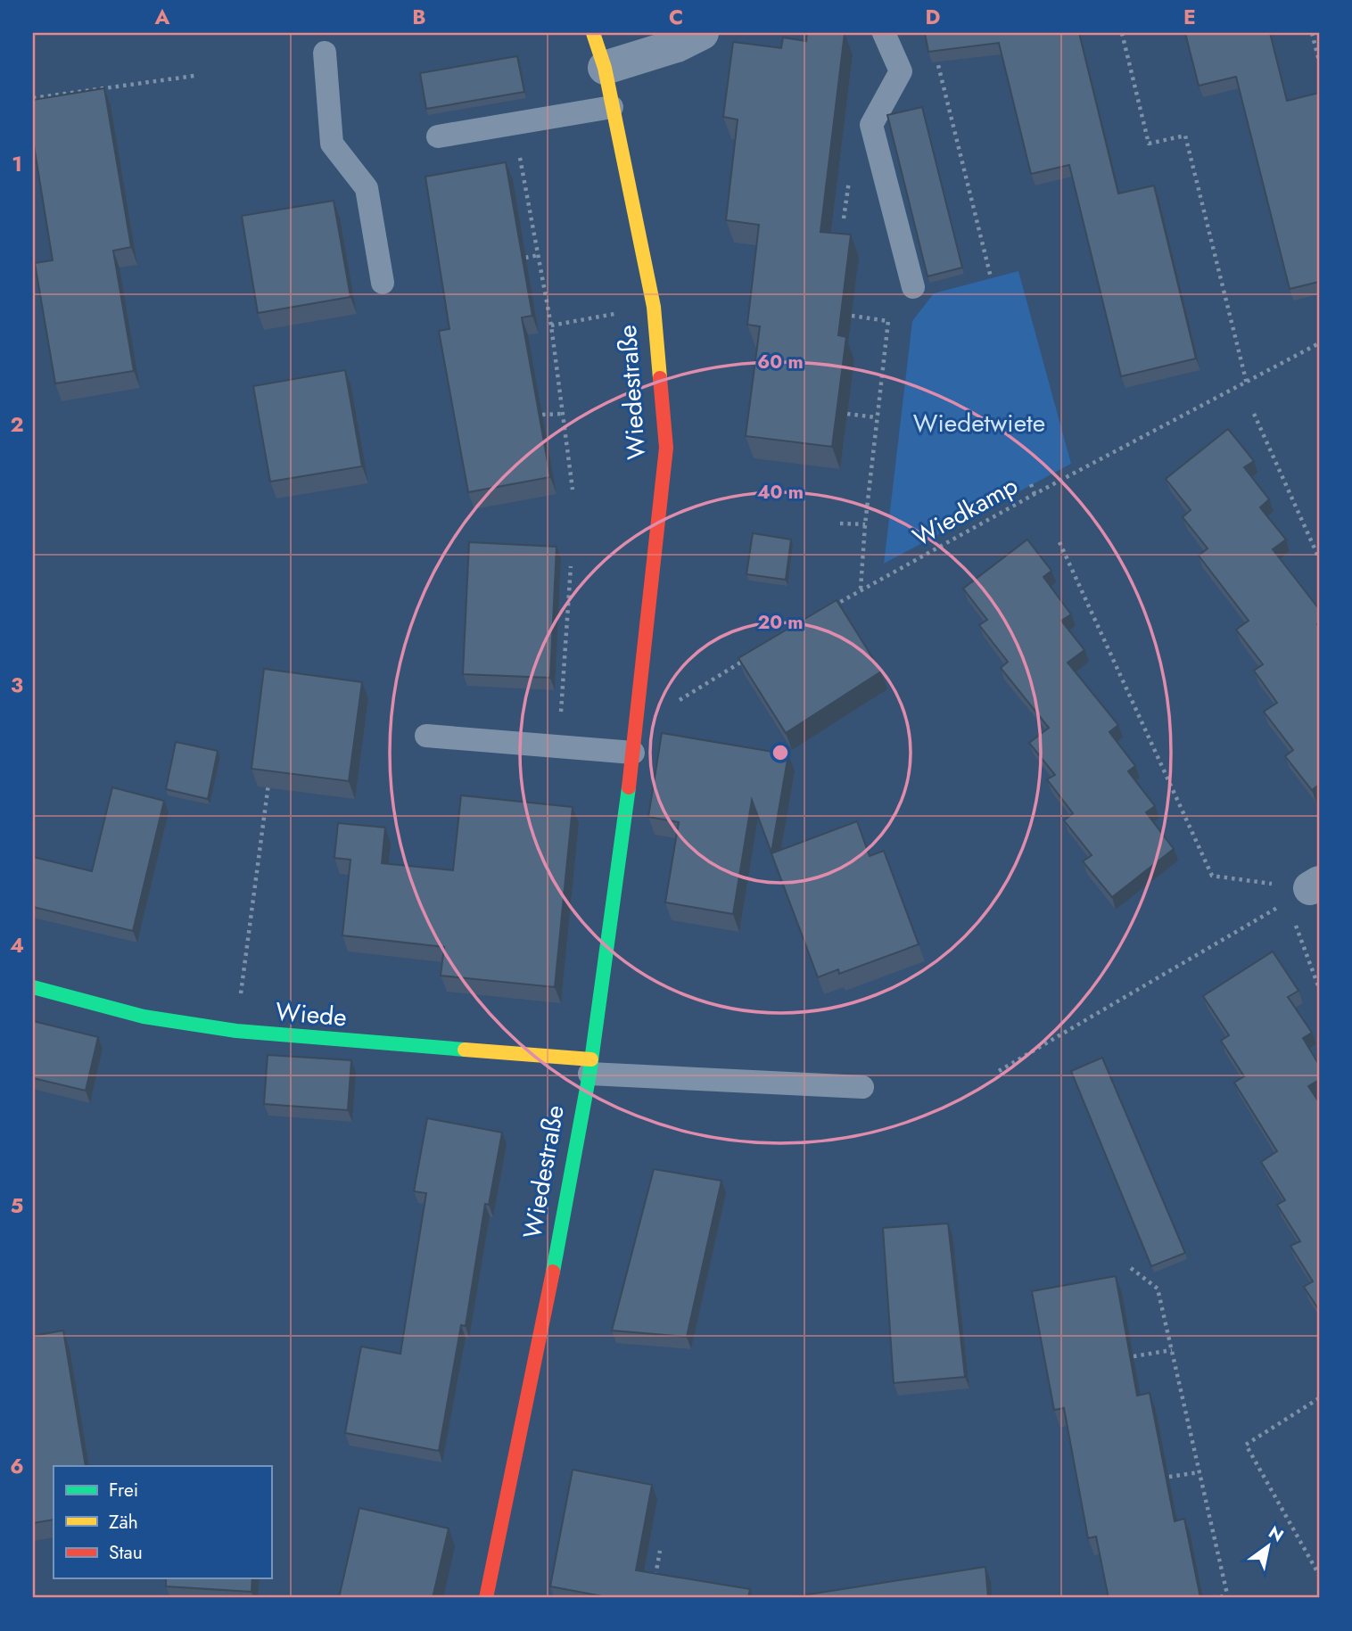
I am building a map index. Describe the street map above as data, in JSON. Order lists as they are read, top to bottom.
{
  "streets": {
    "street": ["Wiedestraße", "Wiede"],
    "path": ["Wiedkamp"]
  },
  "crossings": [
    ["Wiedestraße", "Wiede"]
  ],
  "parks": ["Wiedetwiete"],
  "legend": ["Frei", "Zäh", "Stau"],
  "north": "top right",
  "grid": {
    "columns": [
      "A",
      "B",
      "C",
      "D",
      "E"
    ],
    "rows": [
      "1",
      "2",
      "3",
      "4",
      "5",
      "6"
    ]
  },
  "rings": ["60 m", "40 m", "20 m"]
}
